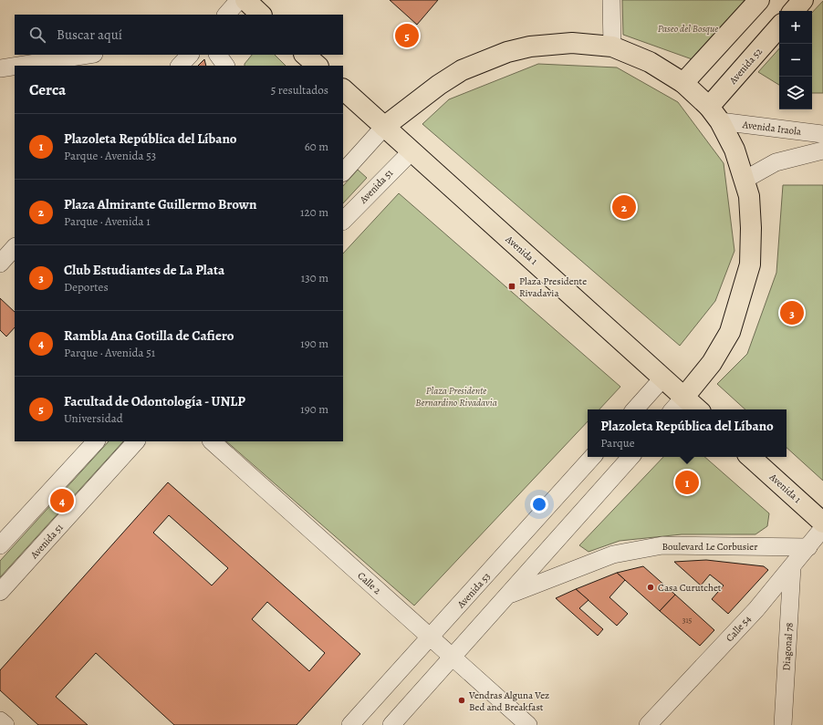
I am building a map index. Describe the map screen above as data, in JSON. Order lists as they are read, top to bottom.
{
  "streets": {
    "main road": ["Avenida 52", "Avenida 1"],
    "street": [
      "Avenida Iraola",
      "Avenida 51",
      "Boulevard Le Corbusier",
      "Calle 2",
      "Avenida 53",
      "Calle 54",
      "Diagonal 78"
    ]
  },
  "crossings": [
    ["Avenida 52", "Avenida Iraola"],
    ["Avenida 51", "Avenida 1"],
    ["Boulevard Le Corbusier", "Calle 54"],
    ["Calle 2", "Avenida 53"],
    ["Calle 54", "Diagonal 78"]
  ],
  "parks": ["Paseo del Bosque", "Plaza Presidente Bernardino Rivadavia"],
  "places": {
    "transit": ["Plaza Presidente Rivadavia"],
    "other": ["Casa Curutchet", "Vendras Alguna Vez Bed and Breakfast"]
  },
  "house_numbers": ["315"],
  "page": {
    "map_buttons": ["+", "−"],
    "search": "Buscar aquí",
    "pins": [
      "5",
      "2",
      "3",
      "1",
      "4"
    ],
    "heading": ["Cerca", "5 resultados"],
    "list": [
      {
        "mark": "1",
        "name": "Plazoleta República del Líbano",
        "note": "Parque · Avenida 53",
        "value": "60 m"
      },
      {
        "mark": "2",
        "name": "Plaza Almirante Guillermo Brown",
        "note": "Parque · Avenida 1",
        "value": "120 m"
      },
      {
        "mark": "3",
        "name": "Club Estudiantes de La Plata",
        "note": "Deportes",
        "value": "130 m"
      },
      {
        "mark": "4",
        "name": "Rambla Ana Gotilla de Cafiero",
        "note": "Parque · Avenida 51",
        "value": "190 m"
      },
      {
        "mark": "5",
        "name": "Facultad de Odontología - UNLP",
        "note": "Universidad",
        "value": "190 m"
      }
    ],
    "popup": ["Plazoleta República del Líbano", "Parque"]
  }
}
